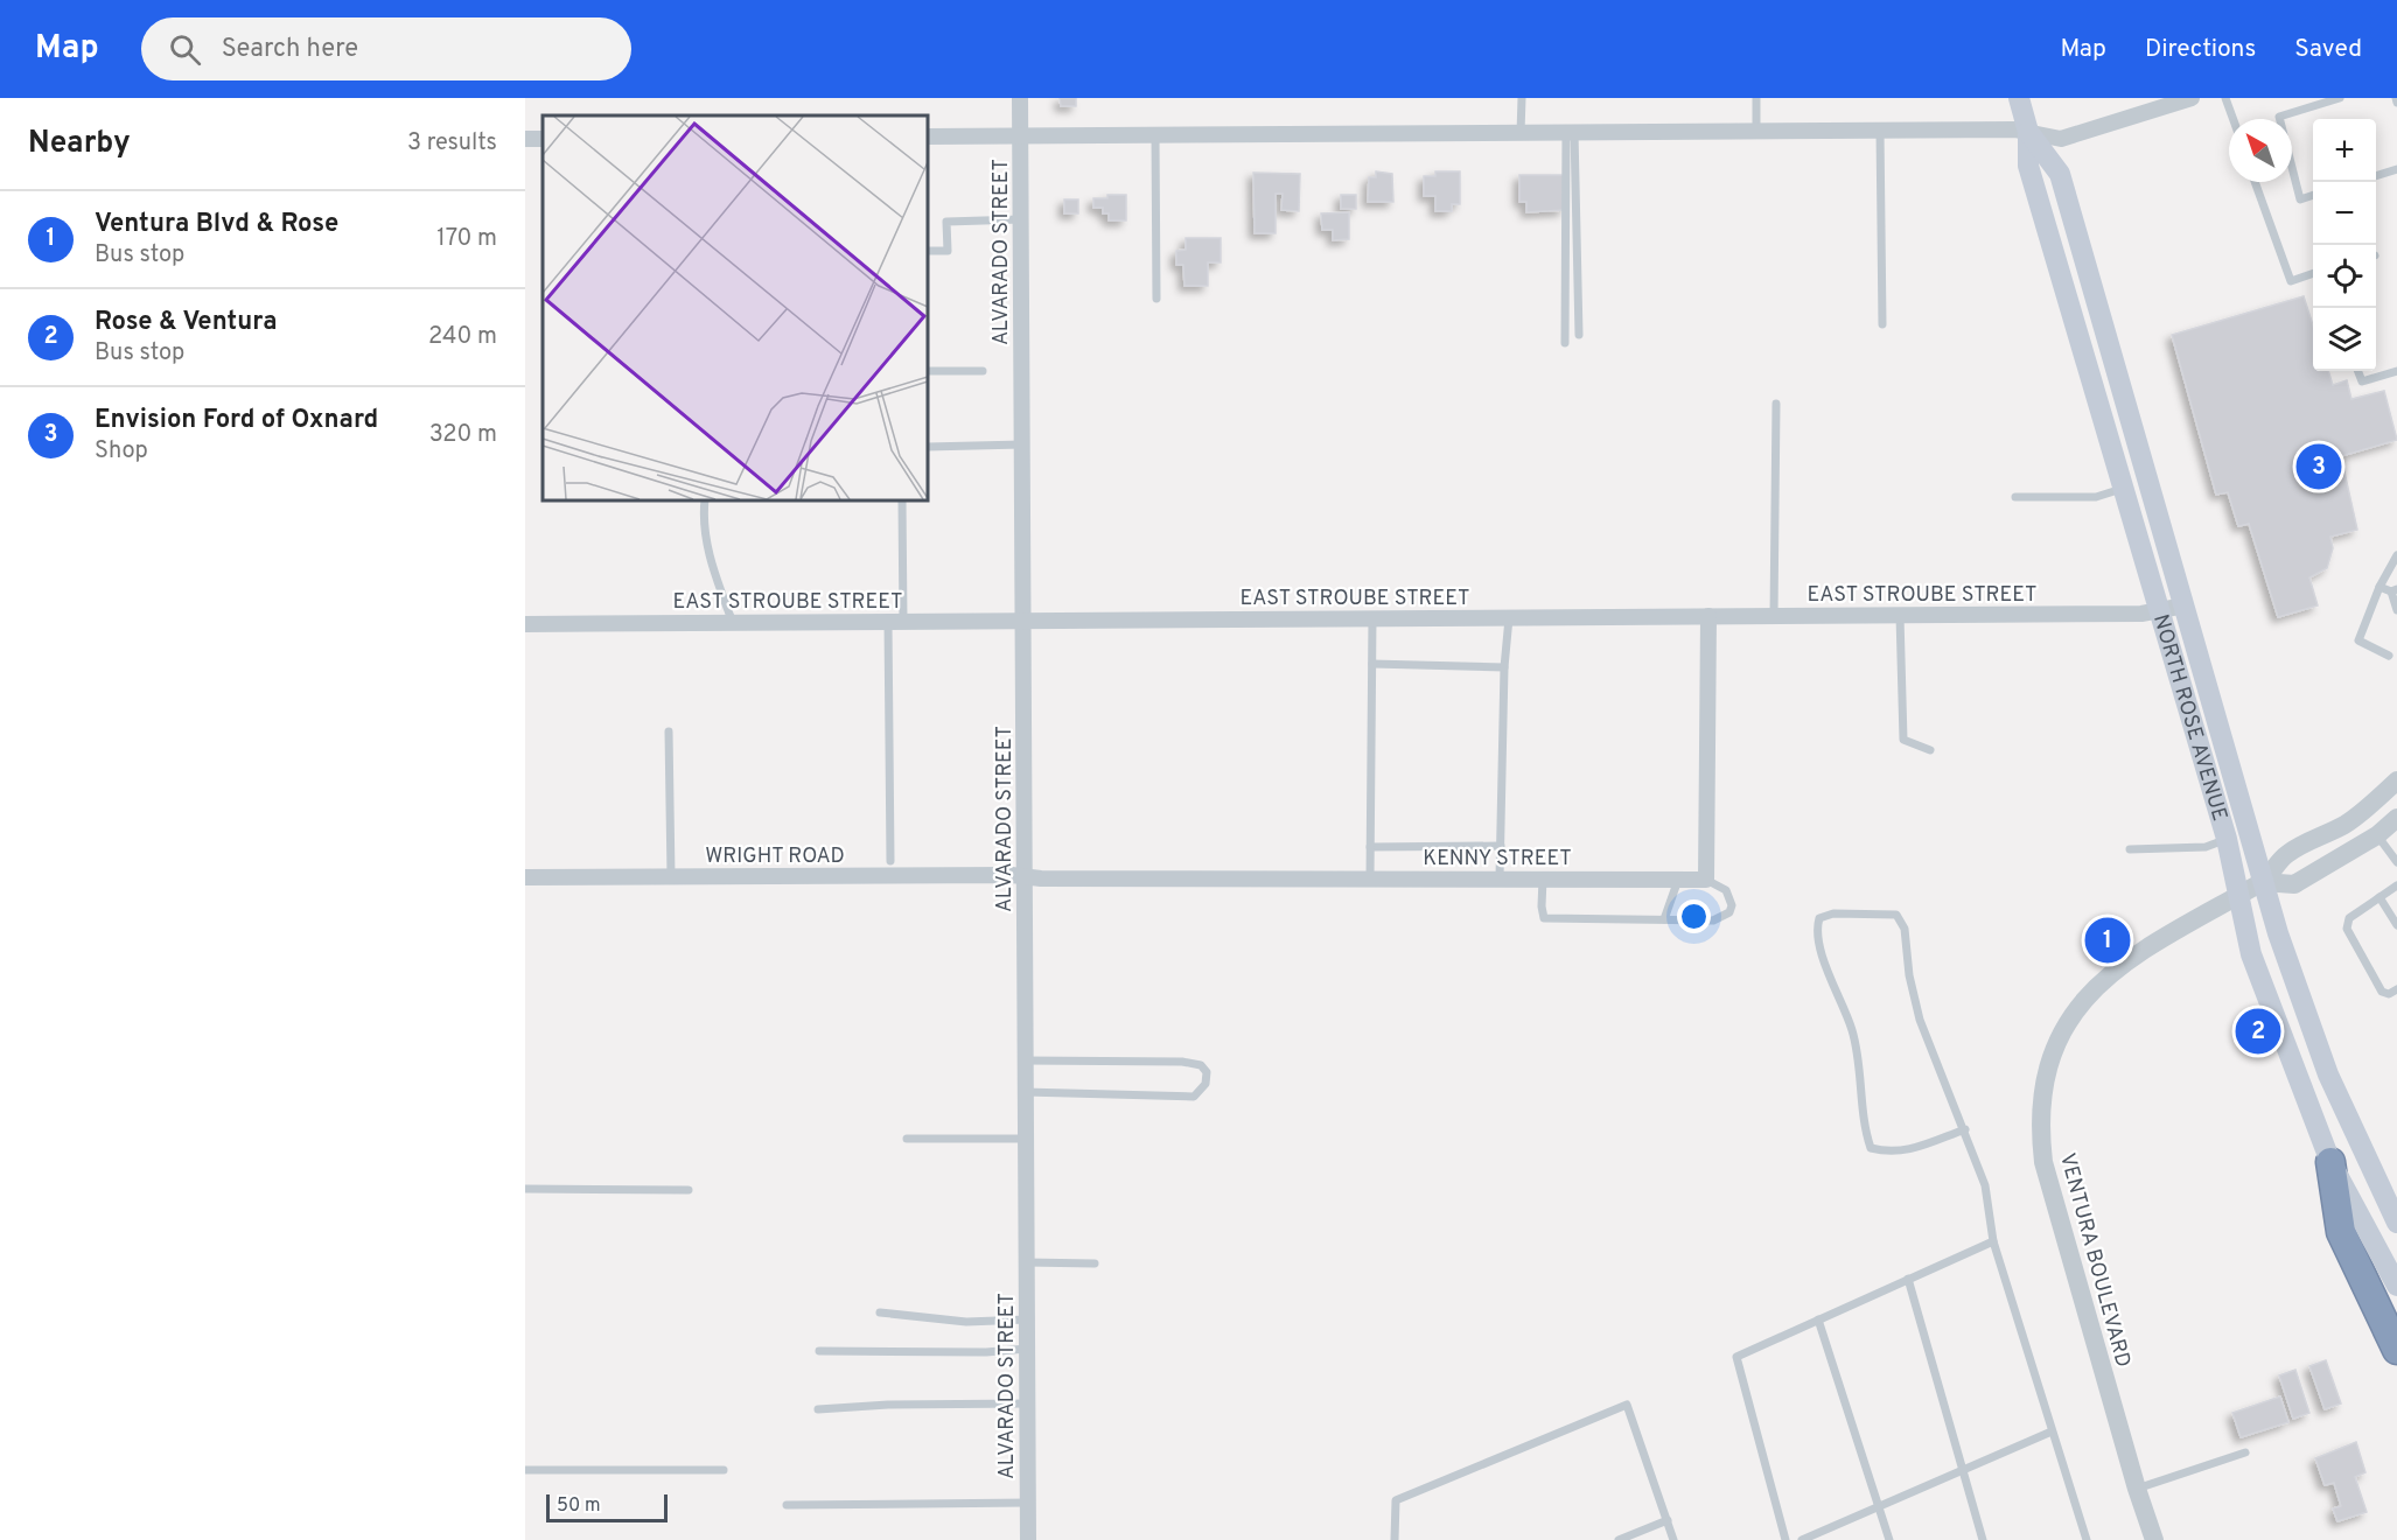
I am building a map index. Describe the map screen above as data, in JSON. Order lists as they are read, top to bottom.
{
  "streets": {
    "main road": ["NORTH ROSE AVENUE"],
    "street": [
      "ALVARADO STREET",
      "EAST STROUBE STREET",
      "WRIGHT ROAD",
      "KENNY STREET",
      "VENTURA BOULEVARD"
    ]
  },
  "crossings": [
    ["ALVARADO STREET", "EAST STROUBE STREET"],
    ["ALVARADO STREET", "WRIGHT ROAD"],
    ["ALVARADO STREET", "KENNY STREET"],
    ["EAST STROUBE STREET", "NORTH ROSE AVENUE"],
    ["NORTH ROSE AVENUE", "VENTURA BOULEVARD"],
    ["WRIGHT ROAD", "KENNY STREET"]
  ],
  "scale_bar": "50 m",
  "north": "top left",
  "page": {
    "header": "Map",
    "search": "Search here",
    "nav": ["Map", "Directions", "Saved"],
    "heading": ["Nearby", "3 results"],
    "map_buttons": ["+", "−"],
    "list": [
      {
        "mark": "1",
        "name": "Ventura Blvd & Rose",
        "note": "Bus stop",
        "value": "170 m"
      },
      {
        "mark": "2",
        "name": "Rose & Ventura",
        "note": "Bus stop",
        "value": "240 m"
      },
      {
        "mark": "3",
        "name": "Envision Ford of Oxnard",
        "note": "Shop",
        "value": "320 m"
      }
    ],
    "pins": ["3", "1", "2"],
    "scale": "50 m"
  }
}
